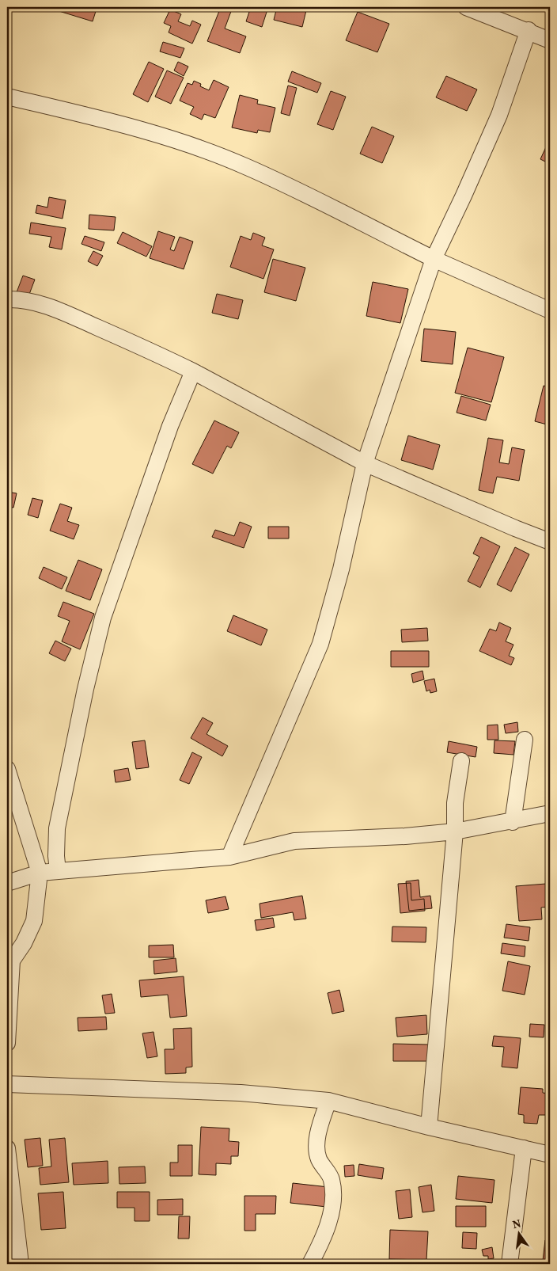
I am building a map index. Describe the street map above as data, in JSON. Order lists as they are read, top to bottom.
{
  "north": "top"
}
